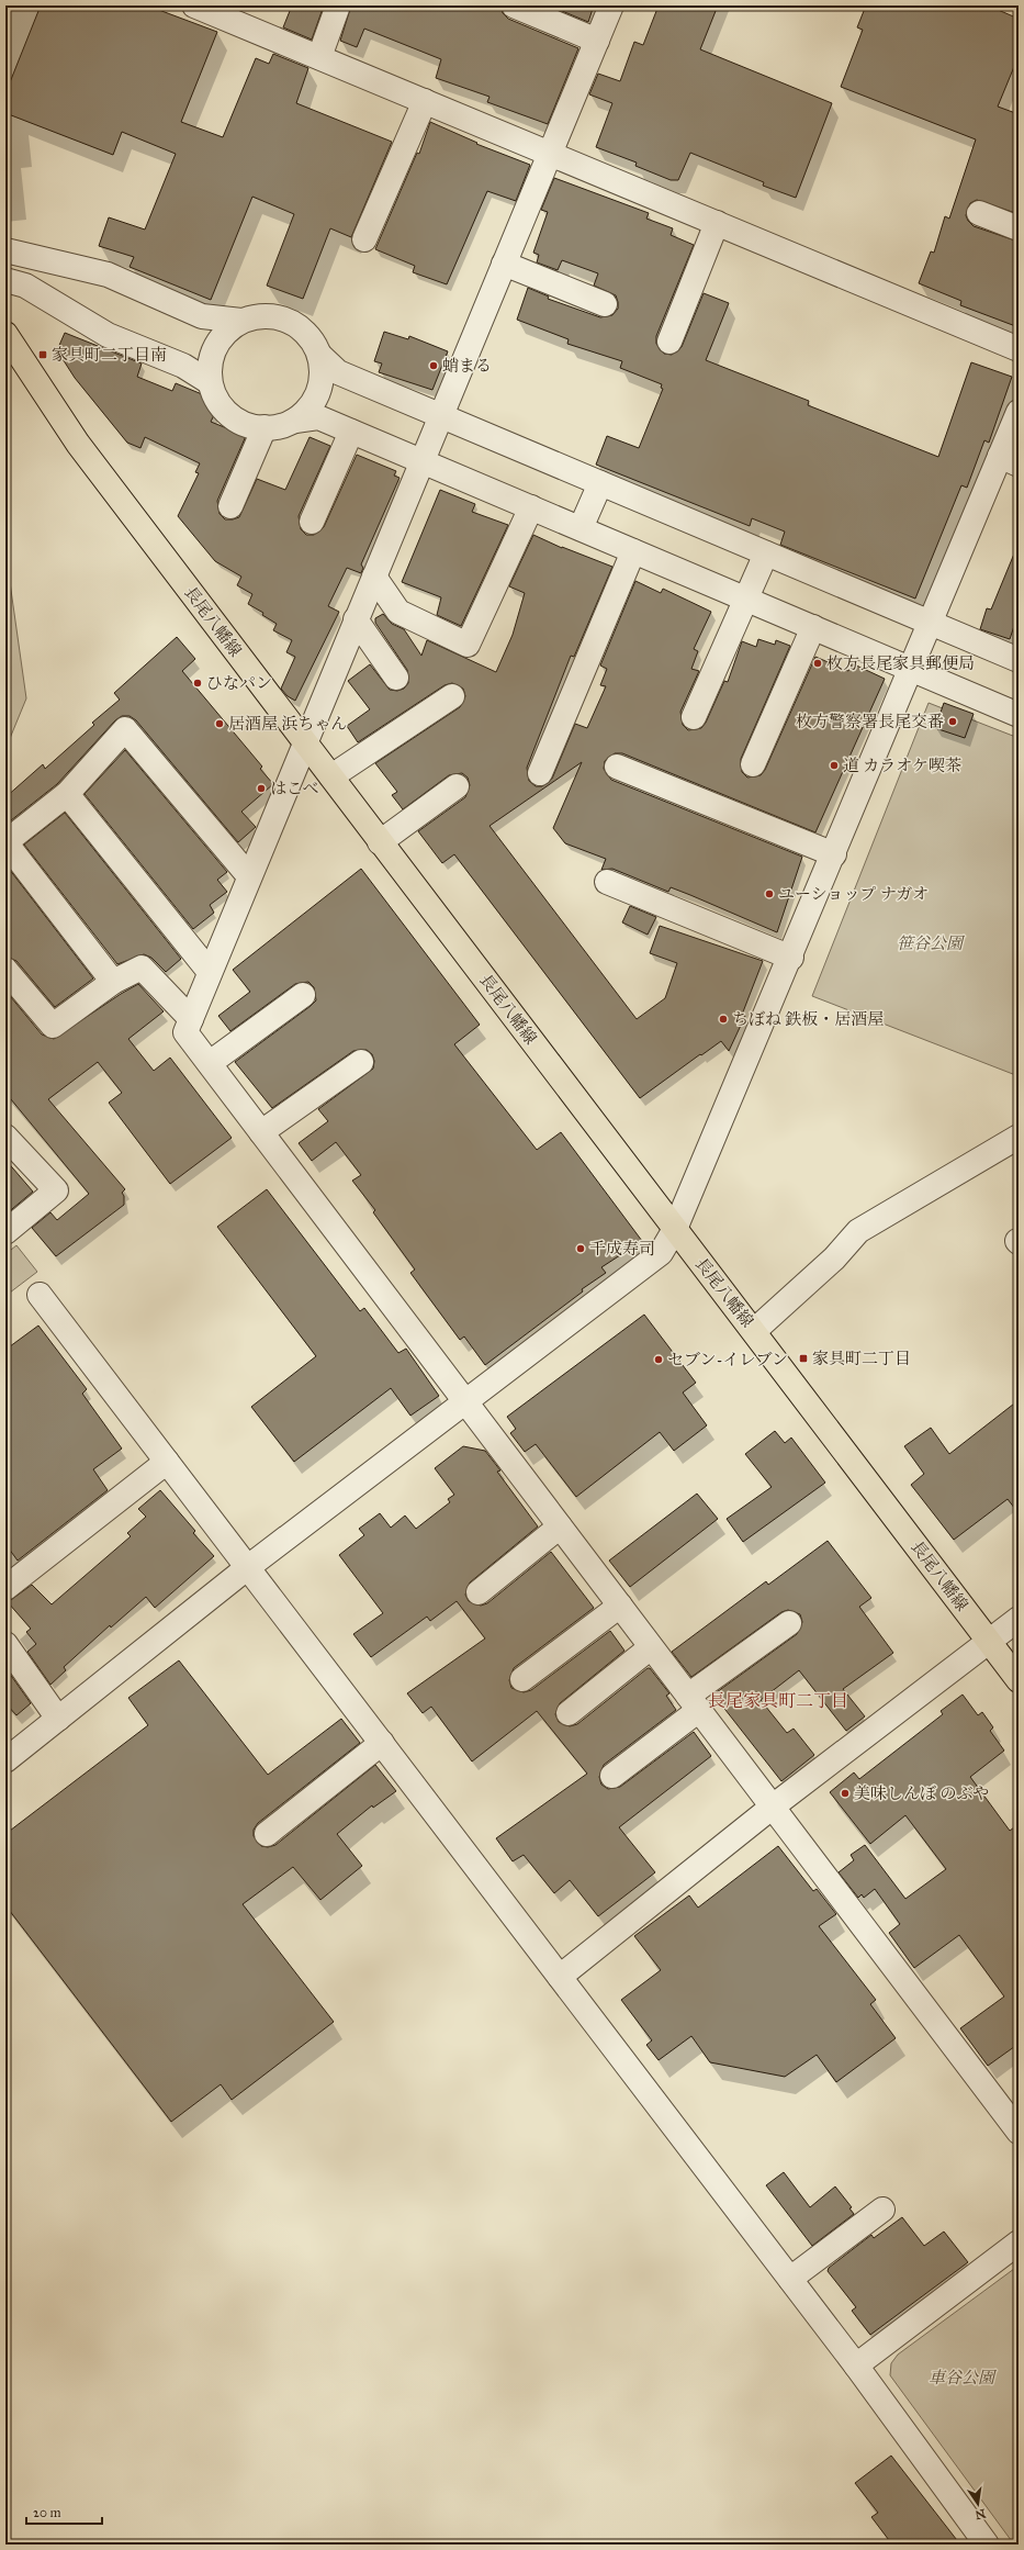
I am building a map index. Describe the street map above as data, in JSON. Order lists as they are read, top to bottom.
{
  "streets": {
    "main road": ["長尾八幡線"]
  },
  "districts": ["長尾家具町二丁目"],
  "parks": ["笹谷公園", "車谷公園"],
  "places": {
    "transit": ["家具町二丁目南", "家具町二丁目"],
    "other": [
      "蛸まる",
      "枚方長尾家具郵便局",
      "ひなパン",
      "枚方警察署長尾交番",
      "居酒屋 浜ちゃん",
      "道 カラオケ喫茶",
      "はこべ",
      "ユーショップ ナガオ",
      "ちぼね 鉄板・居酒屋",
      "千成寿司",
      "セブン-イレブン",
      "美味しんぼ のぶや"
    ]
  },
  "scale_bar": "20 m",
  "north": "bottom"
}
